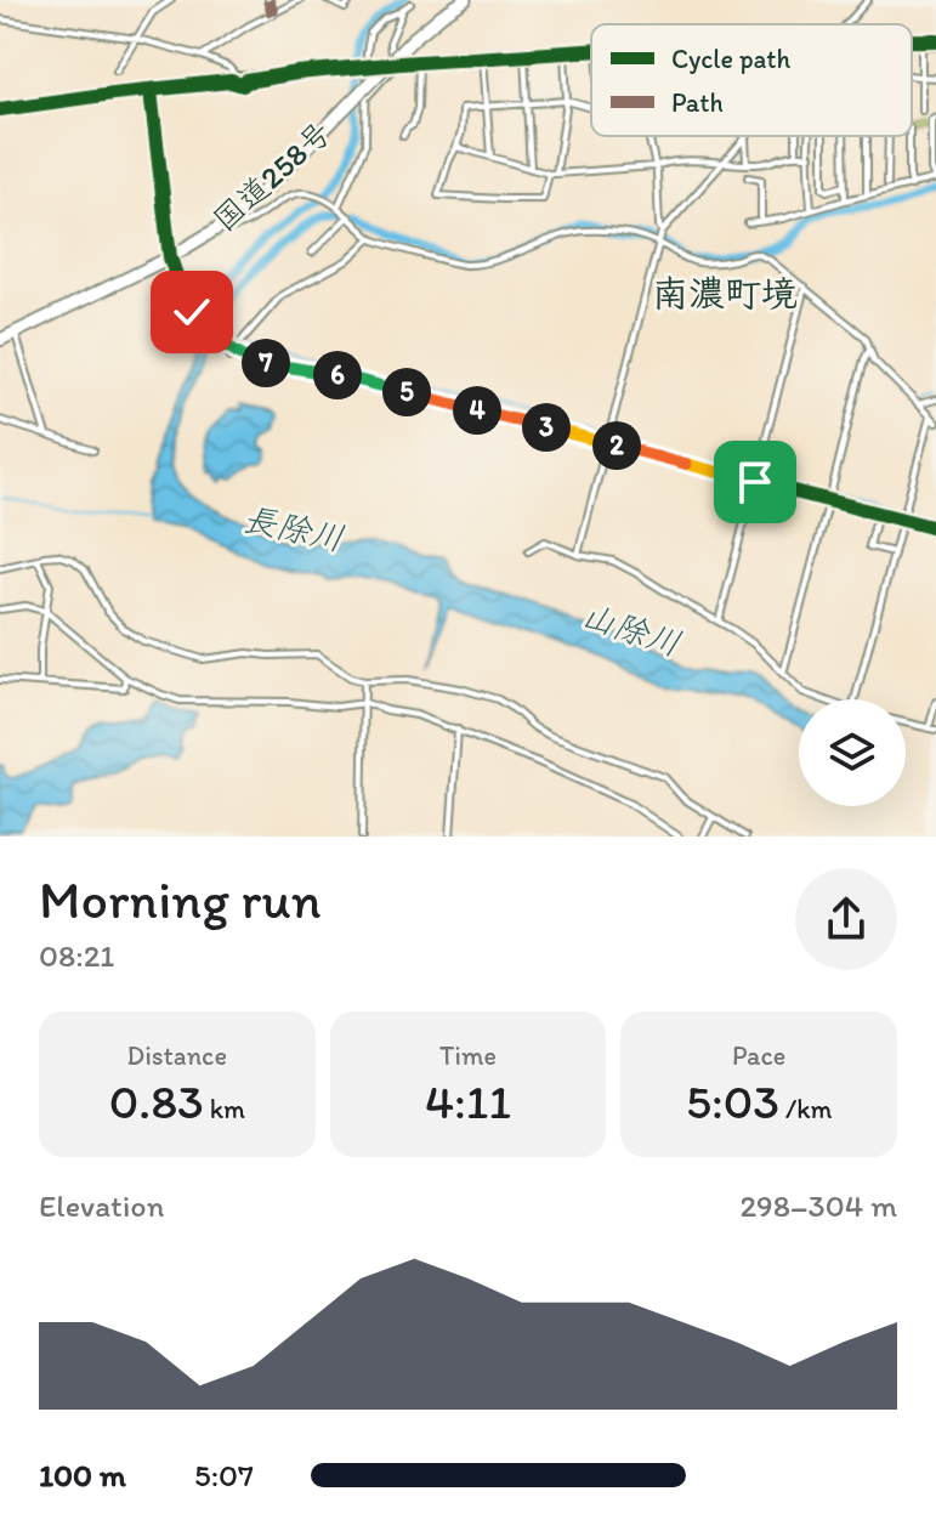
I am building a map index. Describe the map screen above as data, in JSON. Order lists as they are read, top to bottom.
{
  "streets": {
    "highway": ["国道258号"]
  },
  "districts": ["南濃町境"],
  "water": ["長除川", "山除川"],
  "legend": ["Cycle path", "Path"],
  "page": {
    "pins": [
      "7",
      "6",
      "5",
      "4",
      "3",
      "2"
    ],
    "heading": ["Morning run", "08:21"],
    "stats": [
      ["Distance", "0.83 km"],
      ["Time", "4:11"],
      ["Pace", "5:03 /km"]
    ],
    "chart": ["Elevation", "298–304 m"],
    "list": [
      {
        "name": "100 m",
        "note": "5:07"
      }
    ]
  }
}
